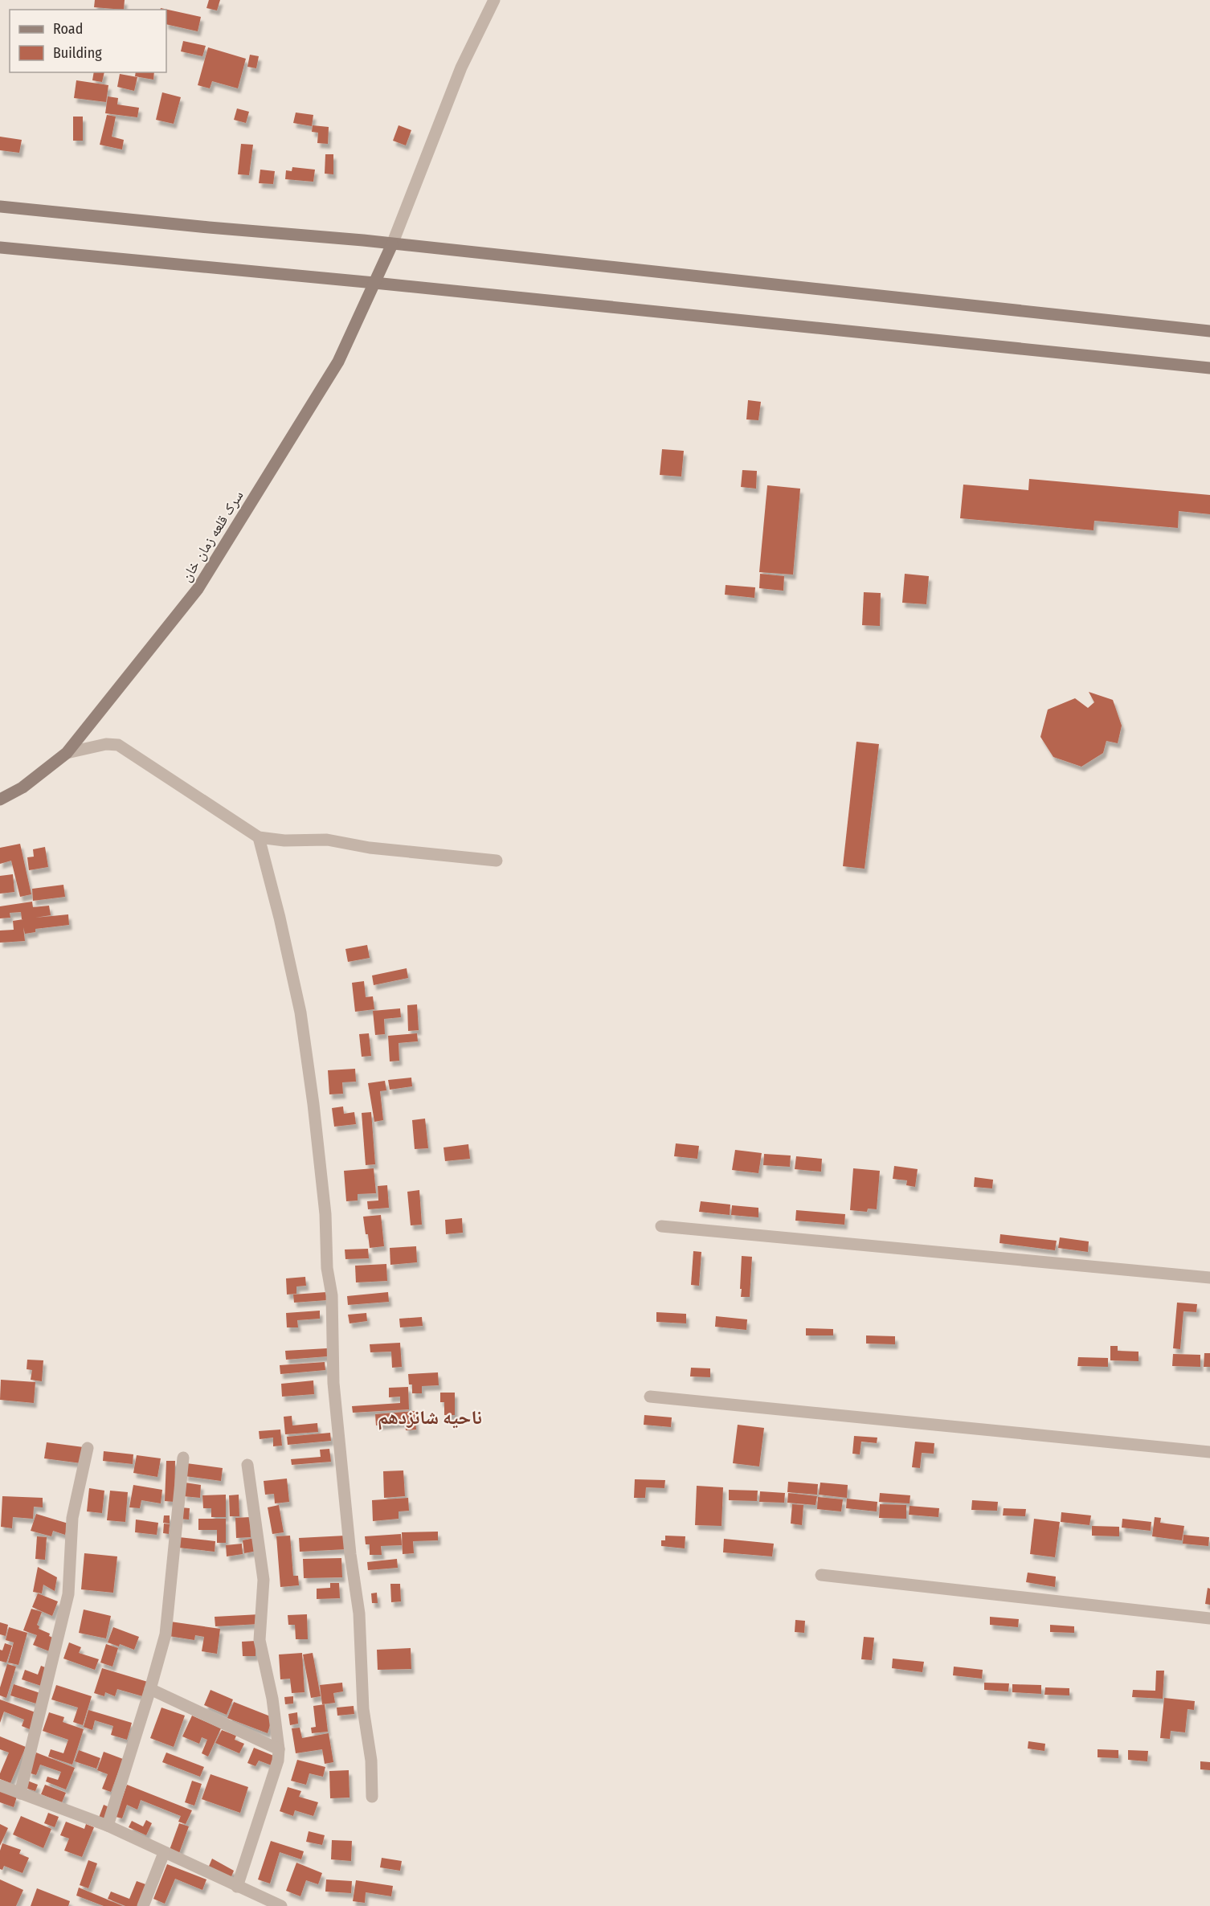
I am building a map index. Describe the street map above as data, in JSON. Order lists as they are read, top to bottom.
{
  "streets": {
    "main road": ["سرک قلعه زمان خان"]
  },
  "districts": ["ناحیه شانزدهم"],
  "legend": ["Road", "Building"]
}
